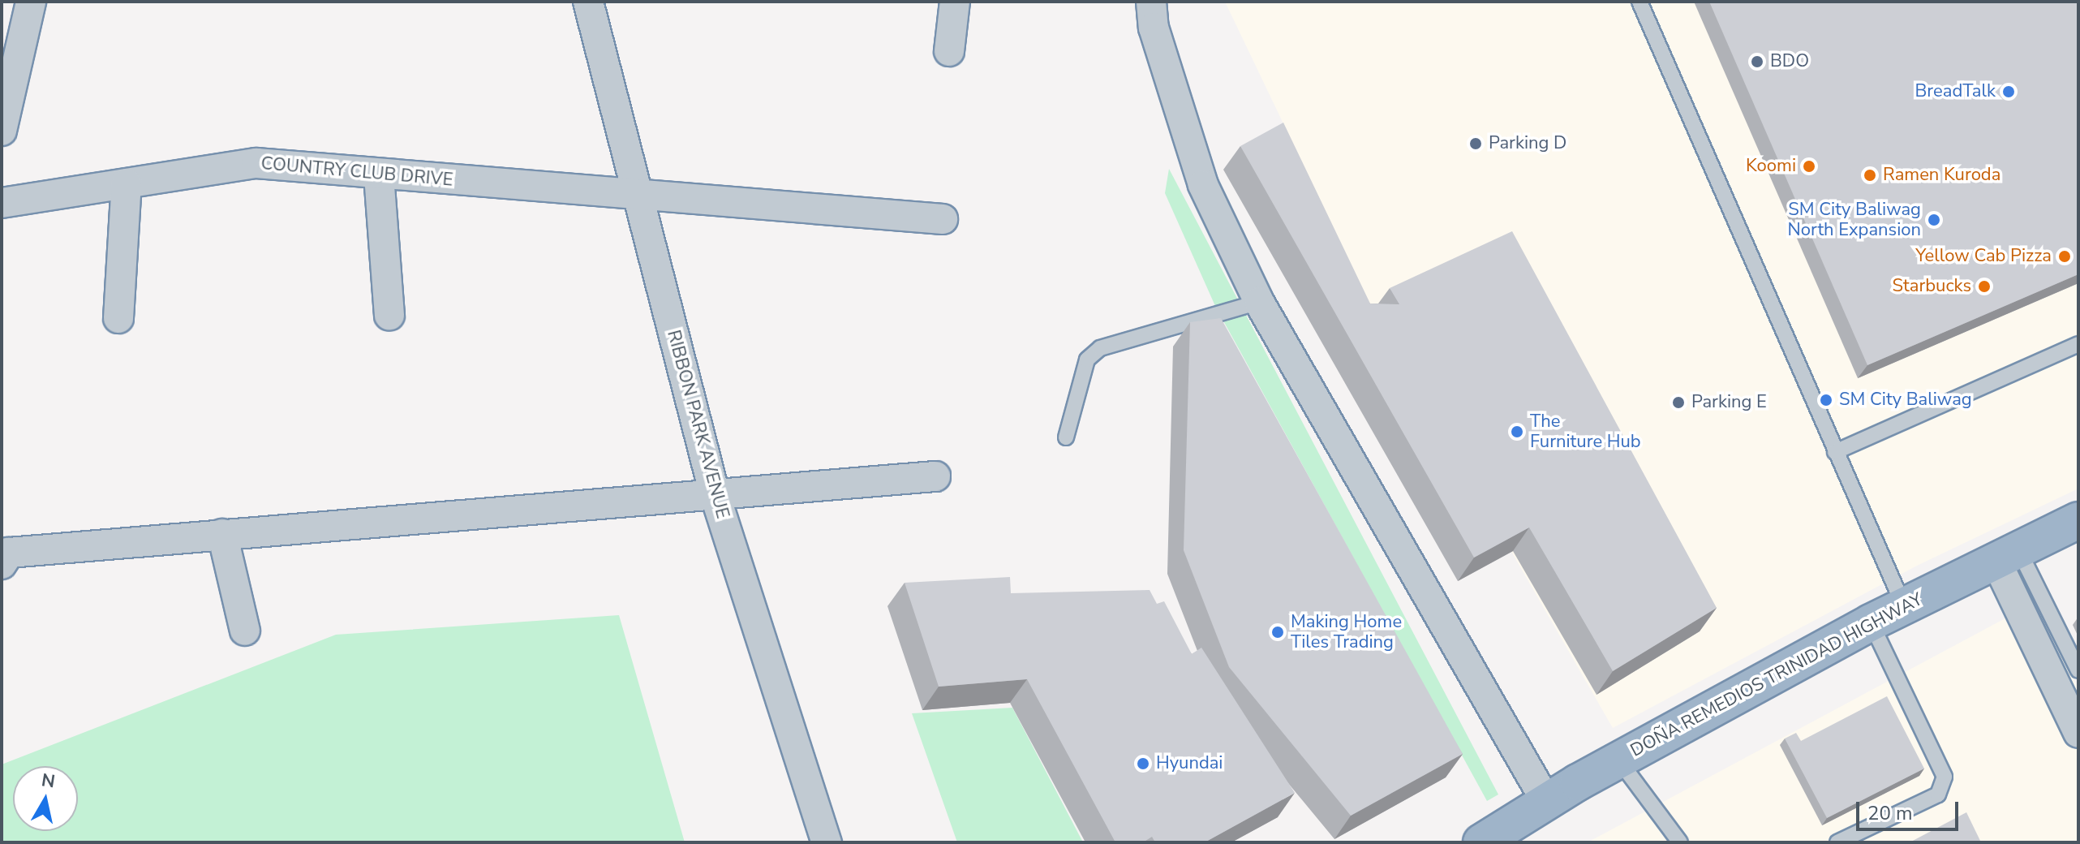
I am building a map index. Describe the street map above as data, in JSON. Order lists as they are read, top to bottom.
{
  "streets": {
    "highway": ["DOÑA REMEDIOS TRINIDAD HIGHWAY"],
    "street": ["COUNTRY CLUB DRIVE", "RIBBON PARK AVENUE"]
  },
  "crossings": [
    ["COUNTRY CLUB DRIVE", "RIBBON PARK AVENUE"]
  ],
  "places": [
    "BDO",
    "BreadTalk",
    "Parking D",
    "Koomi",
    "Ramen Kuroda",
    "SM City Baliwag North Expansion",
    "Yellow Cab Pizza",
    "Starbucks",
    "SM City Baliwag",
    "Parking E",
    "The Furniture Hub",
    "Making Home Tiles Trading",
    "Hyundai"
  ],
  "scale_bar": "20 m",
  "north": "top"
}
